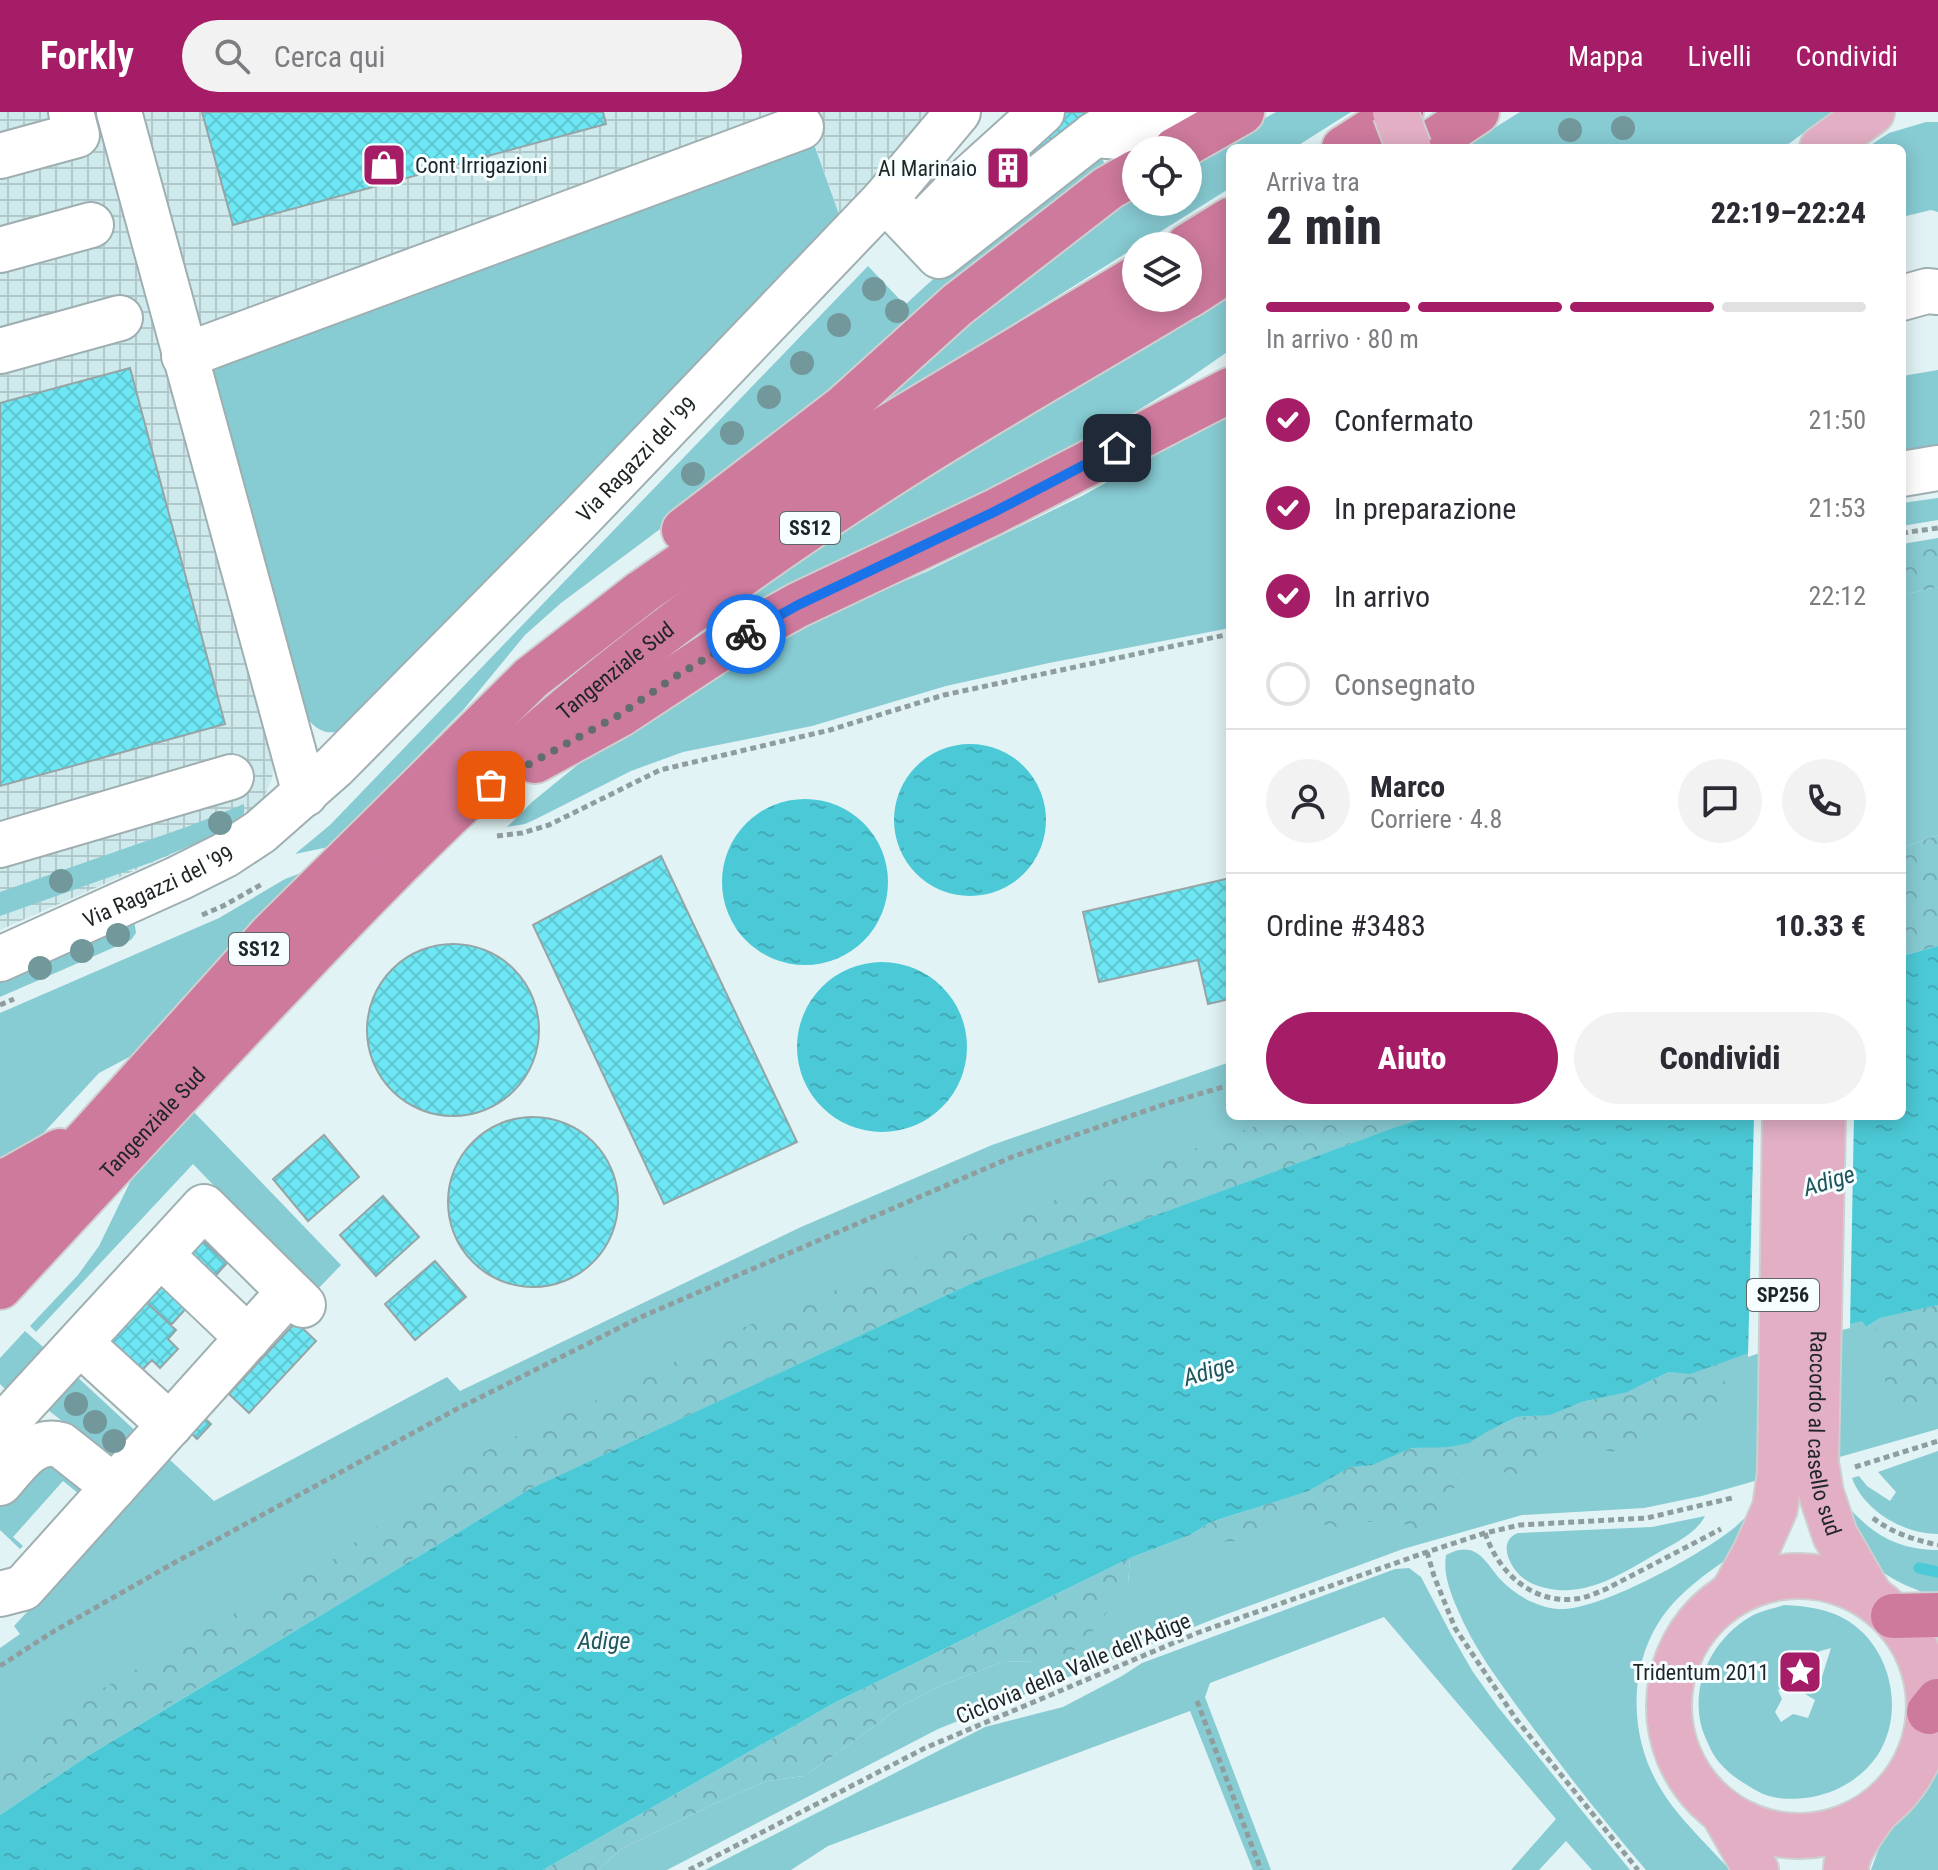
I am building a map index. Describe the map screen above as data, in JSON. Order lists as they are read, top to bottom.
{
  "streets": {
    "highway": ["SS12", "Tangenziale Sud"],
    "main road": ["SP256", "Raccordo al casello sud"],
    "street": ["Via Ragazzi del '99"],
    "path": ["Ciclovia della Valle dell'Adige"]
  },
  "water": ["Adige"],
  "places": {
    "shop": ["Cont Irrigazioni"],
    "building": ["Al Marinaio"],
    "place": ["Tridentum 2011"]
  },
  "page": {
    "header": "Forkly",
    "search": "Cerca qui",
    "nav": ["Mappa", "Livelli", "Condividi"],
    "heading": ["2 min", "Arriva tra", "22:19–22:24"],
    "panel": [
      "Marco",
      "Corriere · 4.8",
      "Ordine #3483",
      "10.33 €"
    ],
    "bar": "In arrivo · 80 m",
    "list": [
      ["Confermato", "21:50"],
      ["In preparazione", "21:53"],
      ["In arrivo", "22:12"],
      "Consegnato"
    ],
    "buttons": ["Aiuto", "Condividi"]
  }
}
